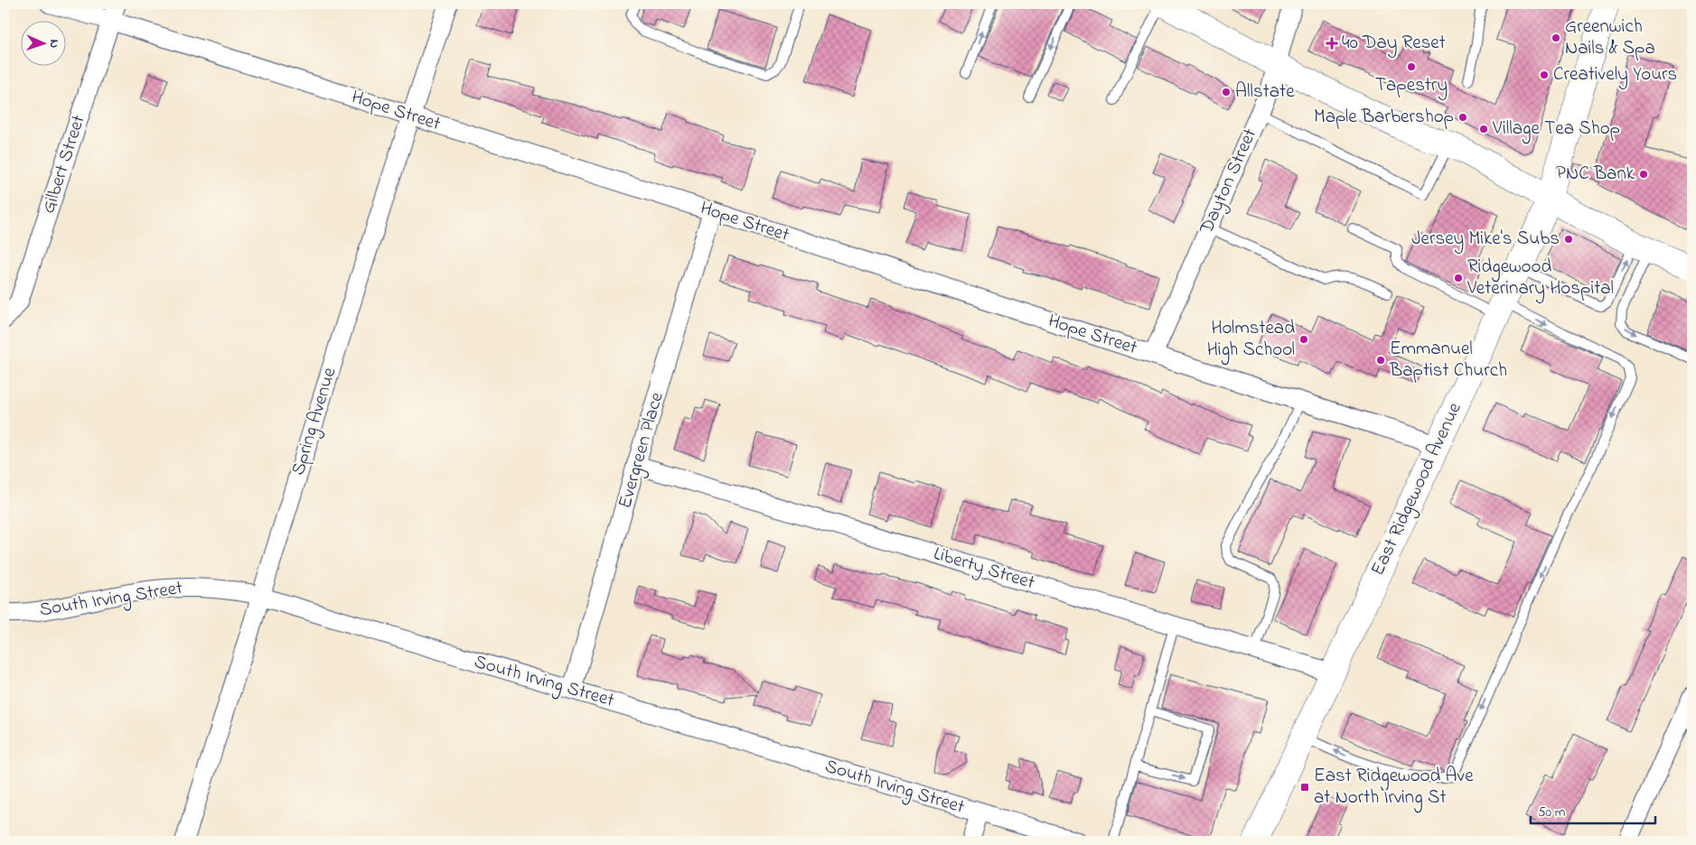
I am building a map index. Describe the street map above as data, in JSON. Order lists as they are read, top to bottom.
{
  "streets": {
    "main road": ["East Ridgewood Avenue"],
    "street": [
      "Hope Street",
      "Gilbert Street",
      "Dayton Street",
      "Spring Avenue",
      "Evergreen Place",
      "Liberty Street",
      "South Irving Street"
    ]
  },
  "crossings": [
    ["Hope Street", "Gilbert Street"],
    ["Hope Street", "Dayton Street"],
    ["Hope Street", "Spring Avenue"],
    ["Hope Street", "Evergreen Place"],
    ["Hope Street", "East Ridgewood Avenue"],
    ["Spring Avenue", "South Irving Street"],
    ["Evergreen Place", "Liberty Street"],
    ["Evergreen Place", "South Irving Street"],
    ["East Ridgewood Avenue", "Liberty Street"]
  ],
  "places": {
    "other": [
      "Greenwich Nails & Spa",
      "Tapestry",
      "Creatively Yours",
      "Allstate",
      "Maple Barbershop",
      "Village Tea Shop",
      "PNC Bank",
      "Jersey Mike's Subs",
      "Ridgewood Veterinary Hospital",
      "Holmstead High School",
      "Emmanuel Baptist Church"
    ],
    "health": ["40 Day Reset"],
    "transit": ["East Ridgewood Ave at North Irving St"]
  },
  "scale_bar": "50 m",
  "north": "right"
}
